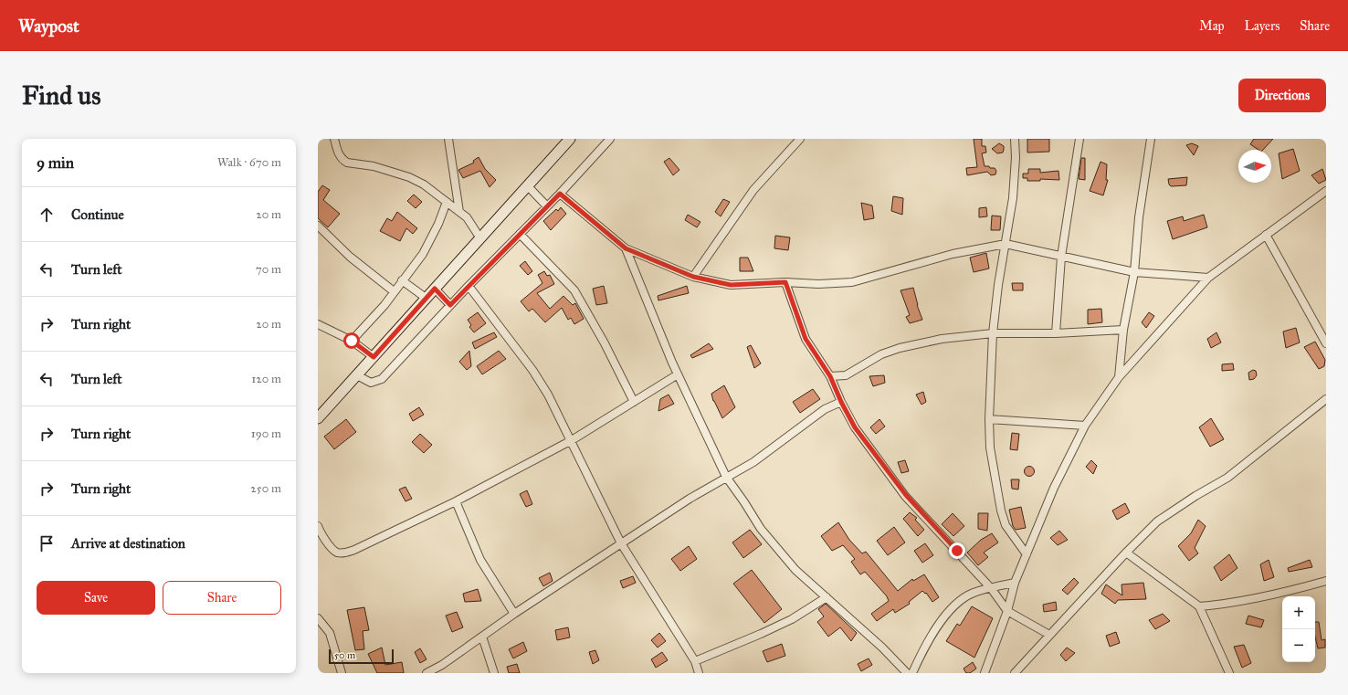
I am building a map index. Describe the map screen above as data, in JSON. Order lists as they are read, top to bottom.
{
  "scale_bar": "50 m",
  "north": "right",
  "page": {
    "header": "Waypost",
    "nav": ["Map", "Layers", "Share"],
    "buttons": [
      "Directions",
      ["Save", "Share"]
    ],
    "title": "Find us",
    "heading": ["9 min", "Walk · 670 m"],
    "list": [
      ["Continue", "20 m"],
      ["Turn left", "70 m"],
      ["Turn right", "20 m"],
      ["Turn left", "120 m"],
      ["Turn right", "190 m"],
      ["Turn right", "250 m"],
      "Arrive at destination"
    ],
    "map_buttons": ["+", "−"],
    "scale": "50 m"
  }
}
